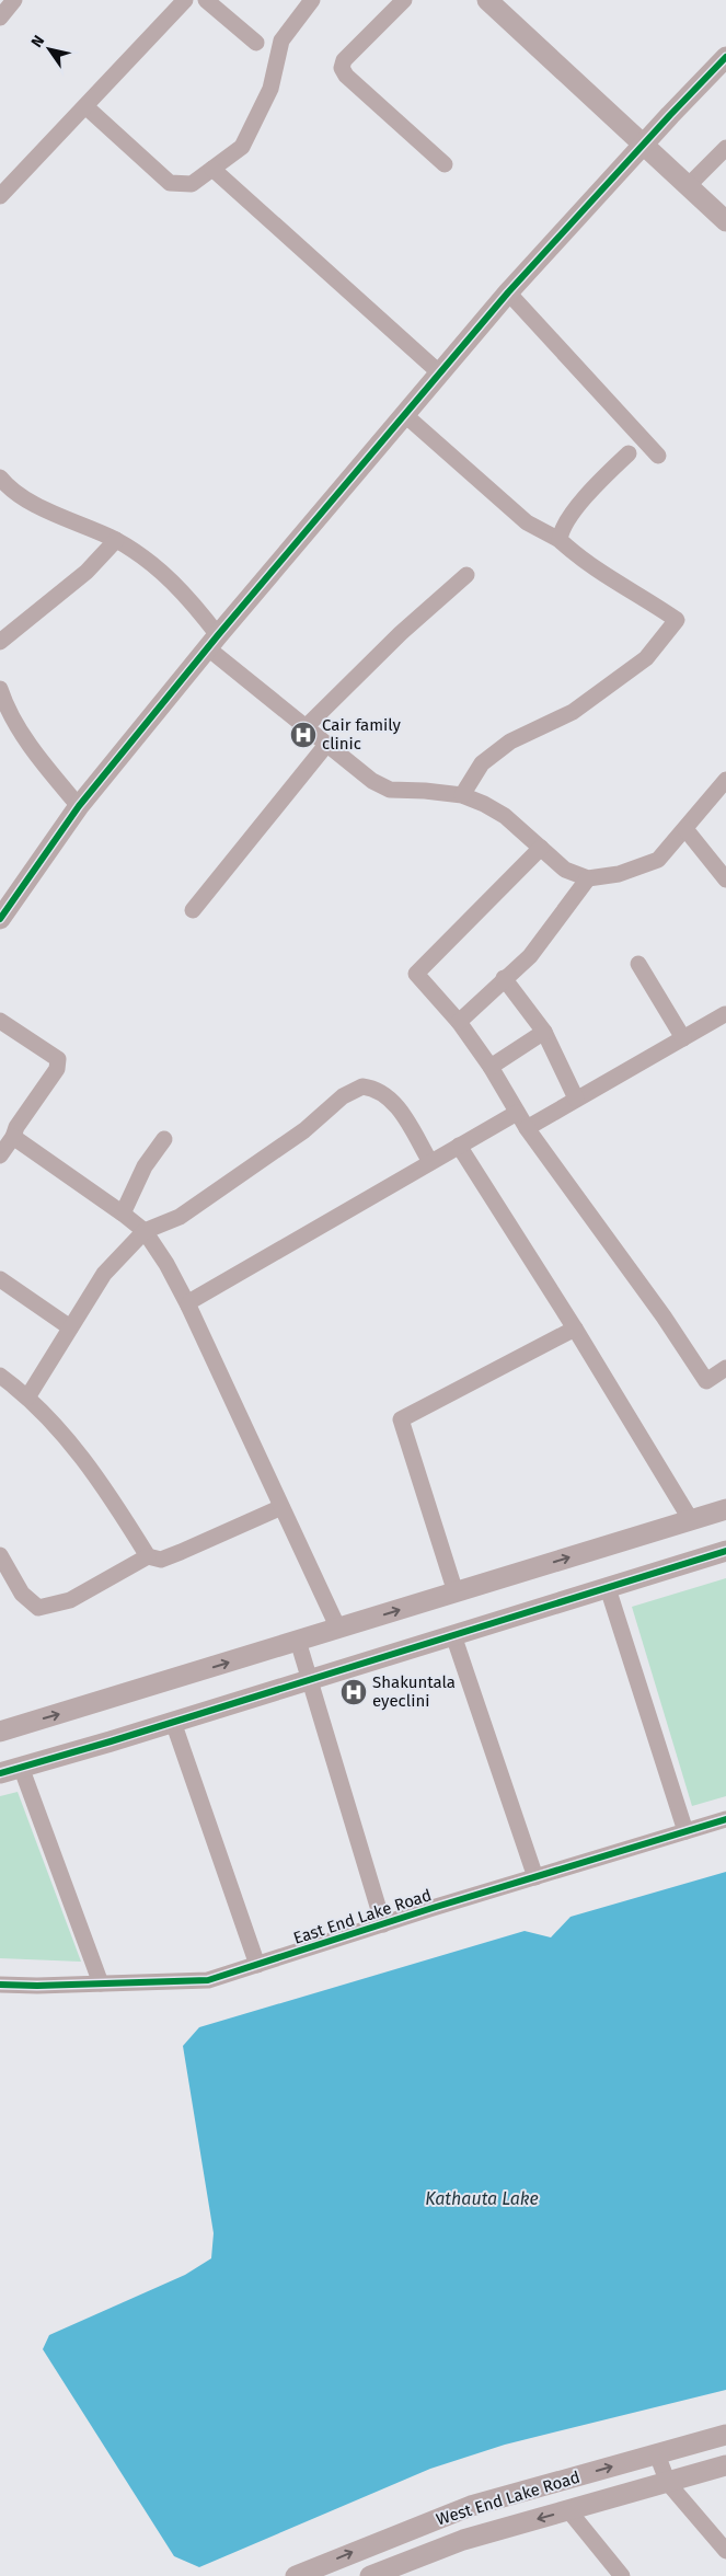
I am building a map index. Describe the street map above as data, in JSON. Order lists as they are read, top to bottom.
{
  "streets": {
    "street": ["East End Lake Road", "West End Lake Road"]
  },
  "water": ["Kathauta Lake"],
  "places": {
    "hospital": ["Cair family clinic", "Shakuntala eyeclini"]
  },
  "north": "top left"
}
